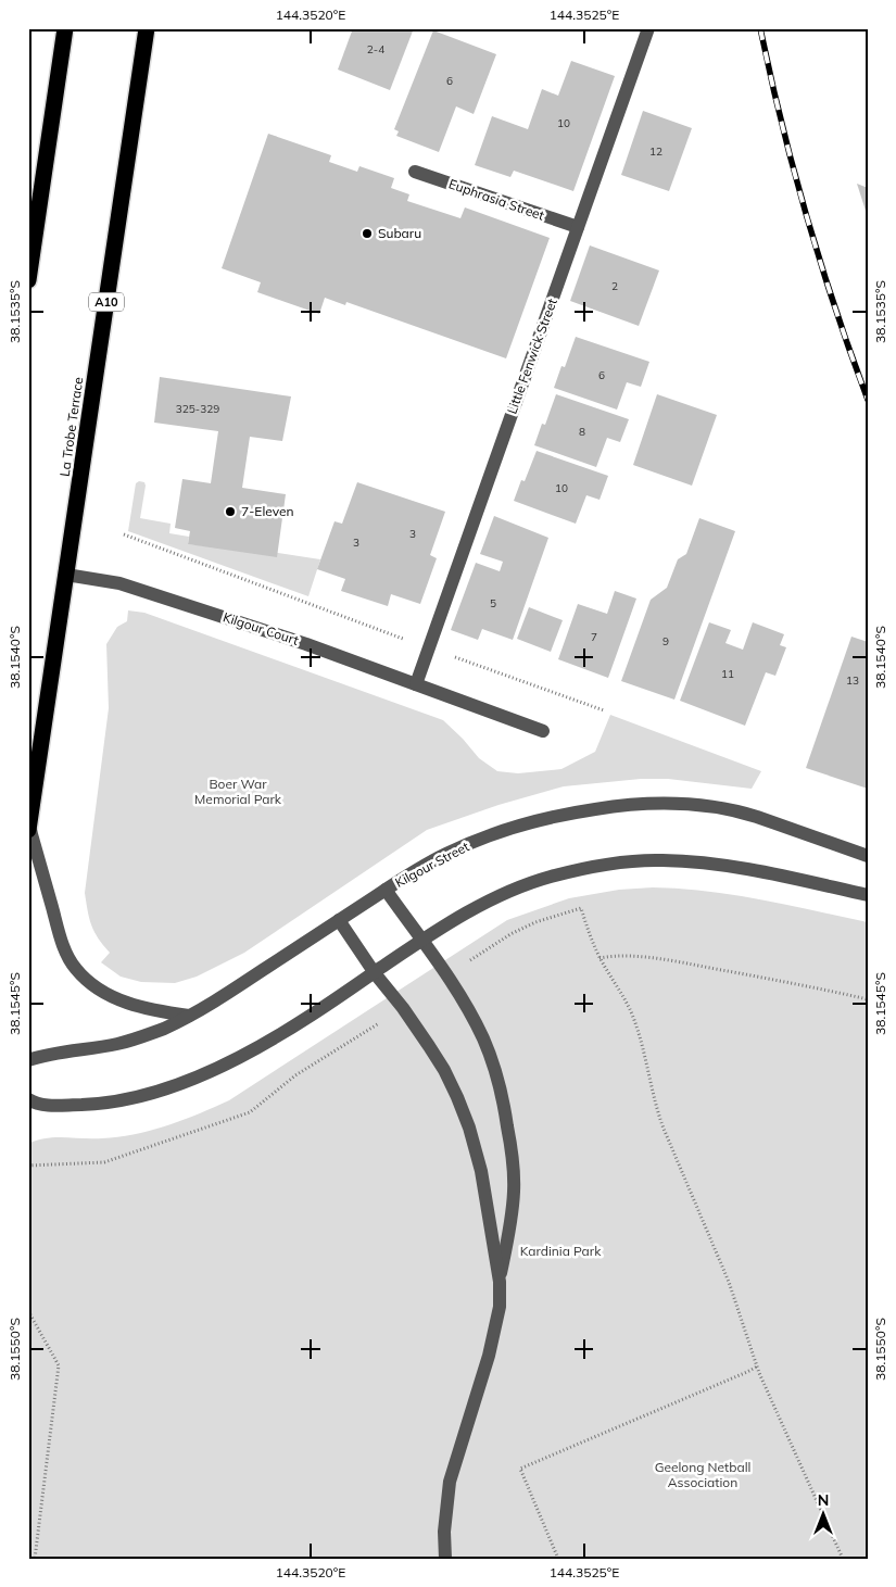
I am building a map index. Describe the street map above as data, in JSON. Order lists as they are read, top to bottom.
{
  "streets": {
    "highway": ["A10", "La Trobe Terrace"],
    "street": [
      "Euphrasia Street",
      "Little Fenwick Street",
      "Kilgour Court",
      "Kilgour Street"
    ]
  },
  "crossings": [
    ["Euphrasia Street", "Little Fenwick Street"],
    ["Little Fenwick Street", "Kilgour Court"],
    ["La Trobe Terrace", "Kilgour Court"]
  ],
  "parks": ["Boer War Memorial Park", "Kardinia Park", "Geelong Netball Association"],
  "places": ["Subaru", "7-Eleven"],
  "house_numbers": [
    "2-4",
    "6",
    "10",
    "12",
    "2",
    "6",
    "325-329",
    "8",
    "10",
    "3",
    "3",
    "5",
    "7",
    "9",
    "11",
    "13"
  ],
  "north": "top",
  "coordinates": [
    "144.3520°E",
    "144.3525°E",
    "38.1535°S",
    "38.1540°S",
    "38.1545°S",
    "38.1550°S"
  ]
}
